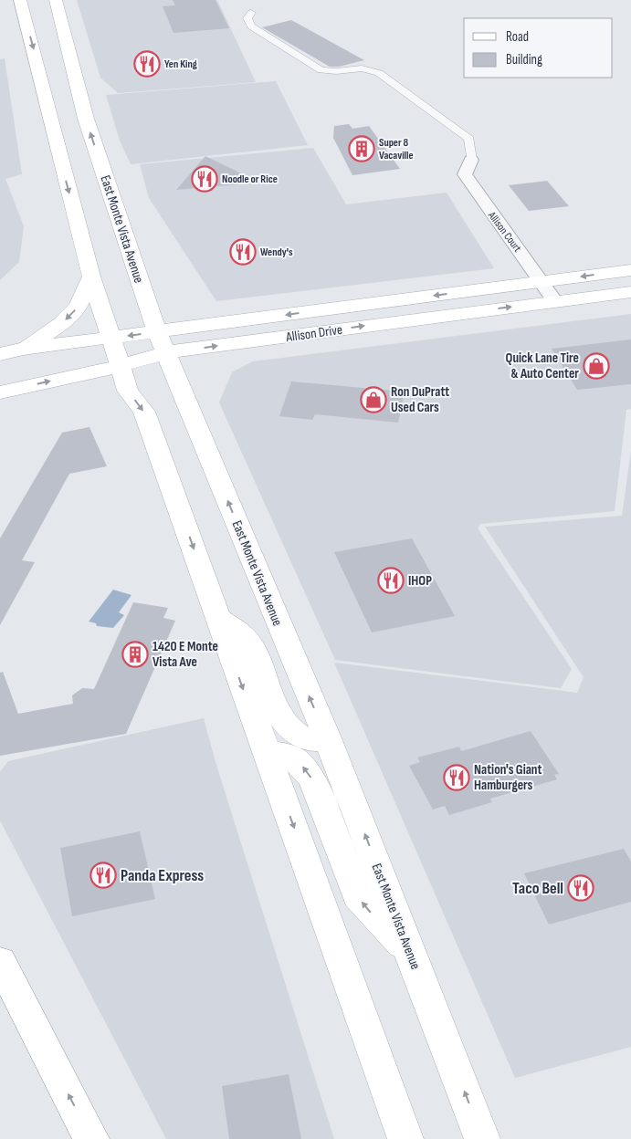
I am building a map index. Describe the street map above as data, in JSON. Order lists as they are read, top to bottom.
{
  "streets": {
    "main road": ["East Monte Vista Avenue", "Allison Drive"],
    "street": ["Allison Court"]
  },
  "crossings": [
    ["East Monte Vista Avenue", "Allison Drive"],
    ["Allison Court", "Allison Drive"]
  ],
  "places": {
    "restaurant": [
      "Yen King",
      "Noodle or Rice",
      "Wendy's",
      "IHOP",
      "Nation's Giant Hamburgers",
      "Panda Express",
      "Taco Bell"
    ],
    "building": ["Super 8 Vacaville", "1420 E Monte Vista Ave"],
    "shop": ["Quick Lane Tire & Auto Center", "Ron DuPratt Used Cars"]
  },
  "legend": ["Road", "Building"]
}
